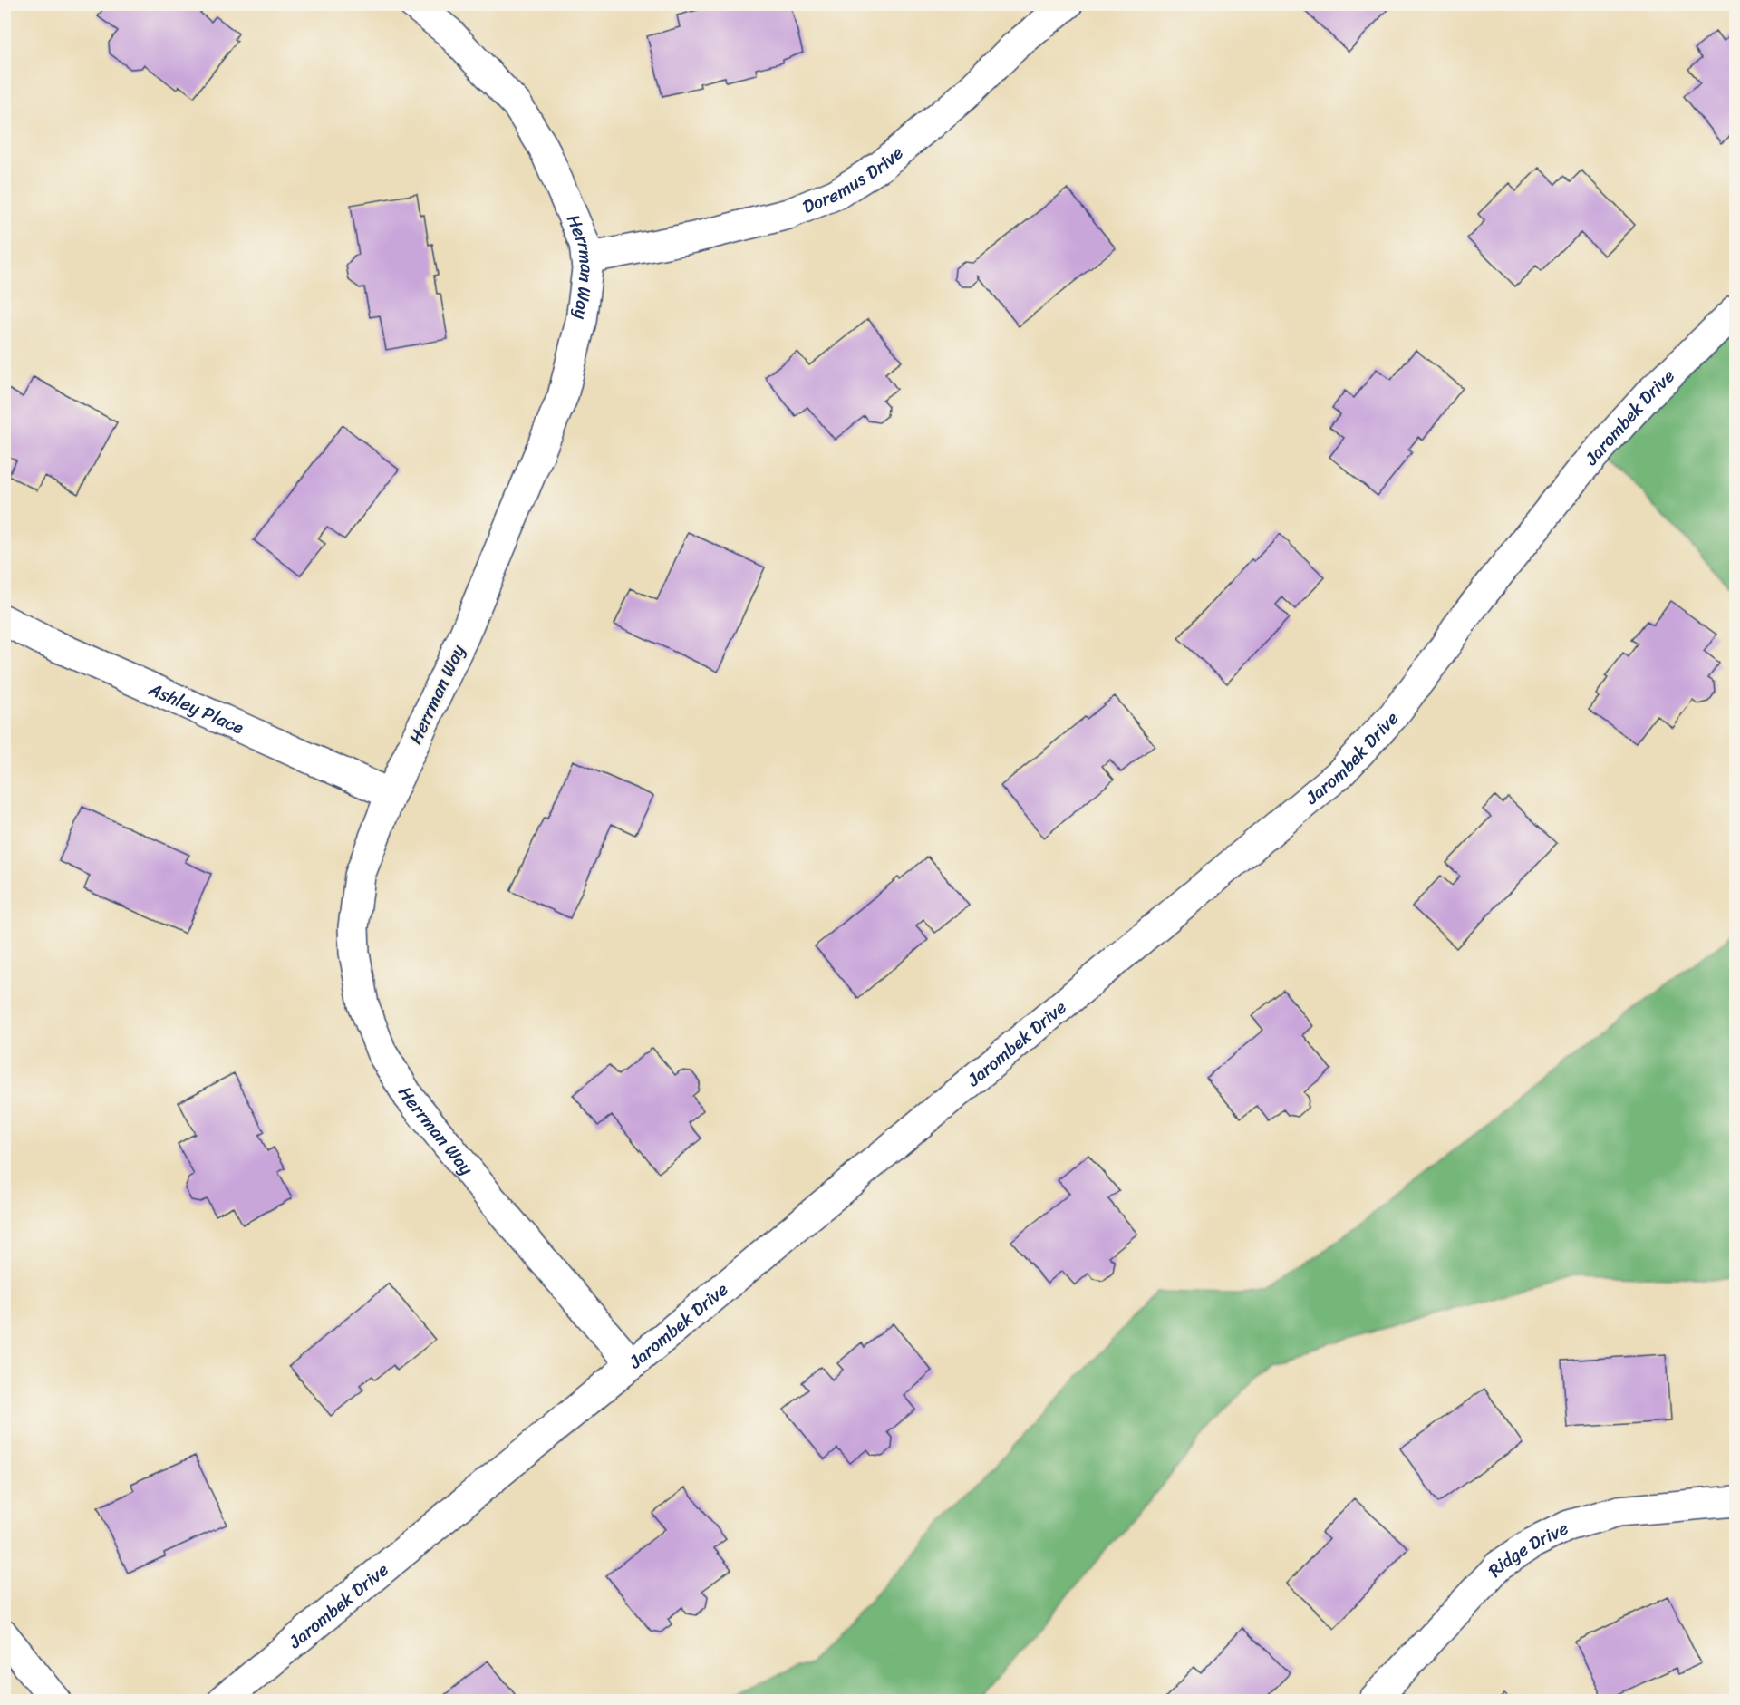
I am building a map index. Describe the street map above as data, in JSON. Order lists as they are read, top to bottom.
{
  "streets": {
    "street": [
      "Doremus Drive",
      "Herrman Way",
      "Jarombek Drive",
      "Ashley Place",
      "Ridge Drive"
    ]
  },
  "crossings": [
    ["Doremus Drive", "Herrman Way"],
    ["Herrman Way", "Jarombek Drive"],
    ["Herrman Way", "Ashley Place"]
  ]
}
